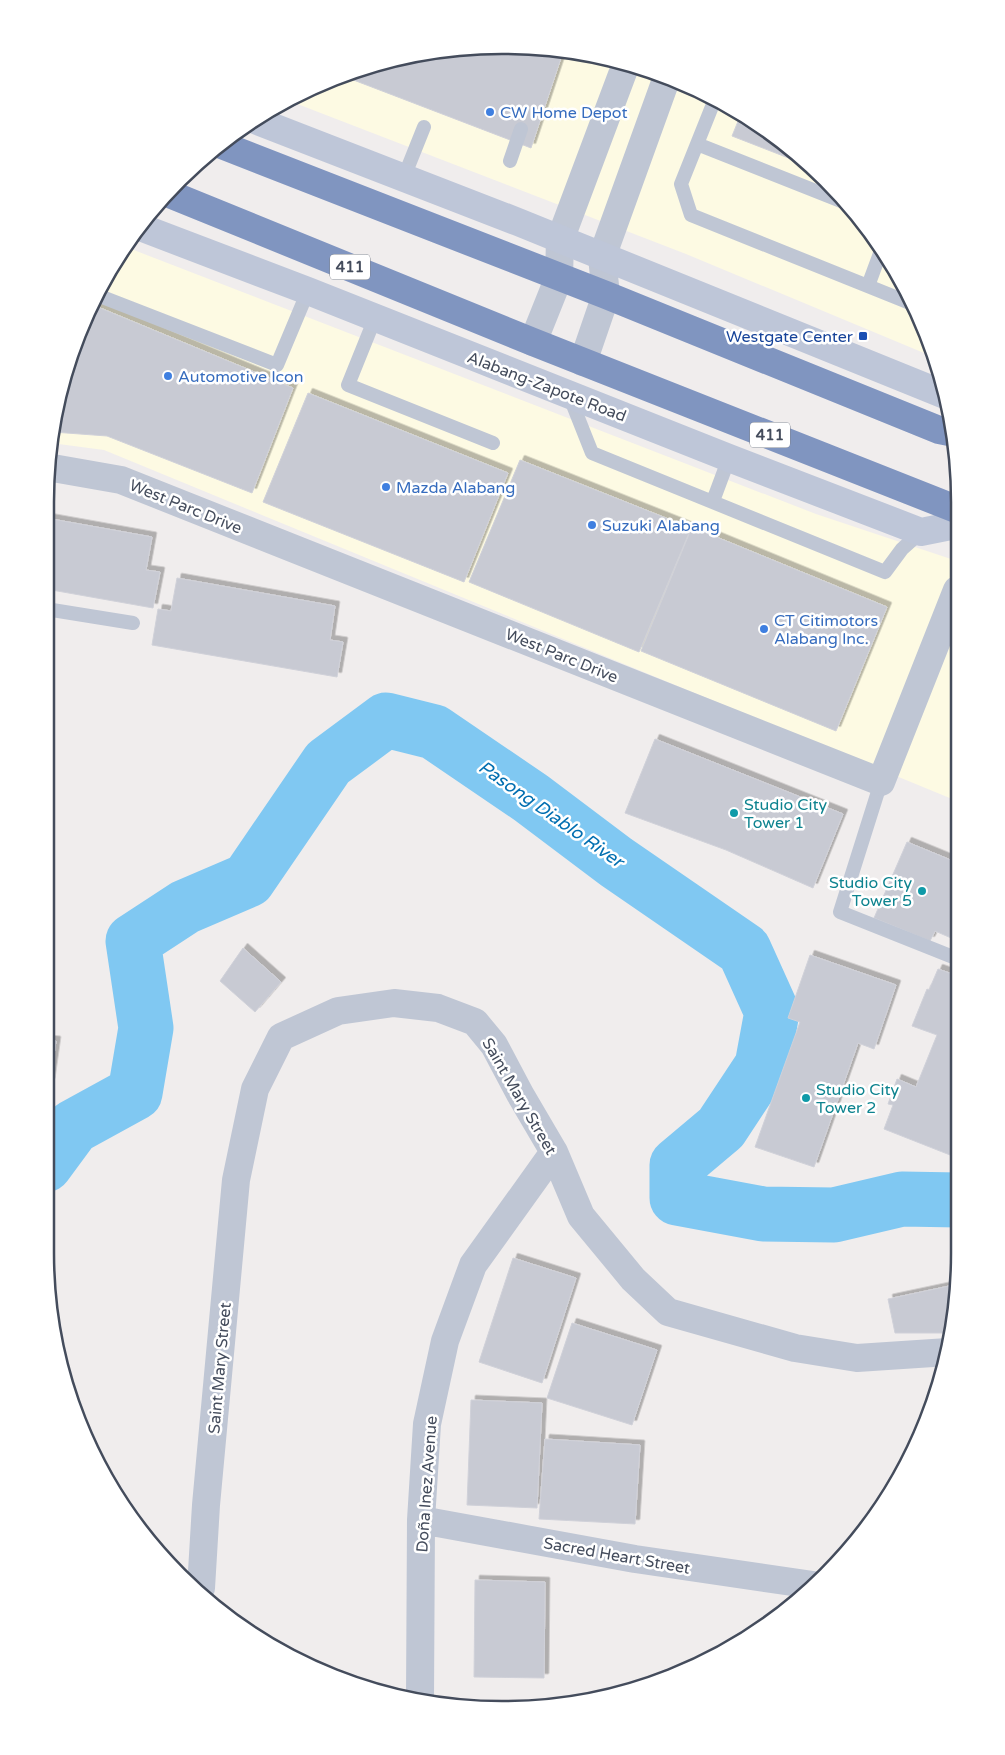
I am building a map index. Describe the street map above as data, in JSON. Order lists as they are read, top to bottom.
{
  "streets": {
    "highway": ["411"],
    "main road": ["Alabang-Zapote Road"],
    "street": [
      "West Parc Drive",
      "Saint Mary Street",
      "Doña Inez Avenue",
      "Sacred Heart Street"
    ]
  },
  "crossings": [
    ["Saint Mary Street", "Doña Inez Avenue"],
    ["Doña Inez Avenue", "Sacred Heart Street"]
  ],
  "water": ["Pasong Diablo River"],
  "places": {
    "other": [
      "CW Home Depot",
      "Automotive Icon",
      "Mazda Alabang",
      "Suzuki Alabang",
      "CT Citimotors Alabang Inc.",
      "Studio City Tower 1",
      "Studio City Tower 5",
      "Studio City Tower 2"
    ],
    "transit": ["Westgate Center"]
  }
}
